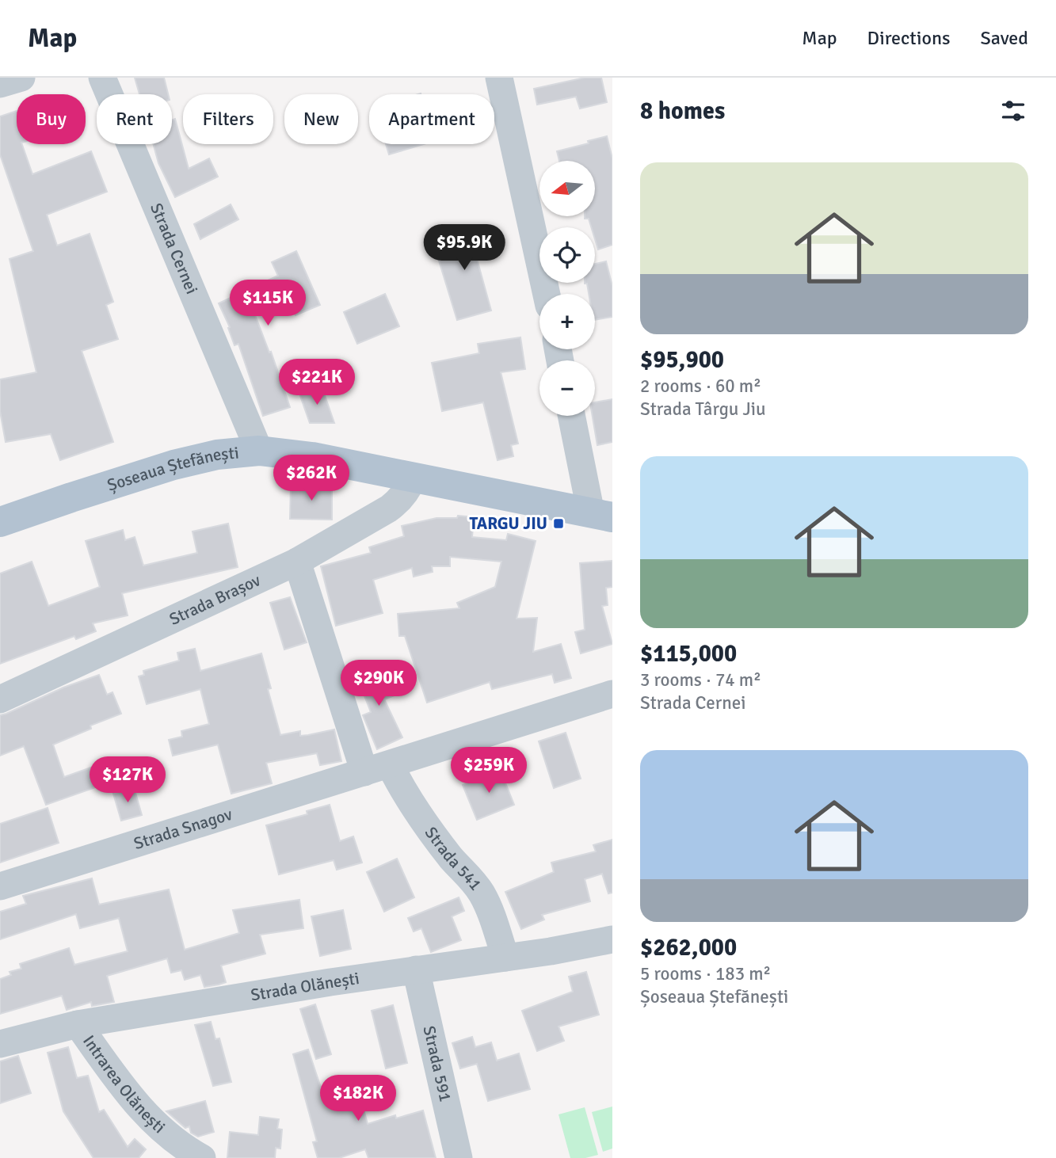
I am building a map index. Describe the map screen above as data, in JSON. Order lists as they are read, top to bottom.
{
  "streets": {
    "main road": ["Șoseaua Ștefănești"],
    "street": [
      "Strada Cernei",
      "Strada Brașov",
      "Strada Snagov",
      "Strada 541",
      "Strada Olănești",
      "Strada 591",
      "Intrarea Olănești"
    ]
  },
  "crossings": [
    ["Strada Cernei", "Șoseaua Ștefănești"],
    ["Șoseaua Ștefănești", "Strada Brașov"],
    ["Strada Snagov", "Strada 541"],
    ["Strada 541", "Strada Olănești"],
    ["Strada Olănești", "Strada 591"],
    ["Strada Olănești", "Intrarea Olănești"]
  ],
  "places": {
    "transit": ["TARGU JIU"]
  },
  "north": "left",
  "page": {
    "header": "Map",
    "nav": ["Map", "Directions", "Saved"],
    "heading": "8 homes",
    "chip": [
      "Buy",
      "Rent",
      "Filters",
      "New",
      "Apartment"
    ],
    "list": [
      {
        "name": "$95,900",
        "note": "2 rooms · 60 m² · Strada Târgu Jiu"
      },
      {
        "name": "$115,000",
        "note": "3 rooms · 74 m² · Strada Cernei"
      },
      {
        "name": "$262,000",
        "note": "5 rooms · 183 m² · Șoseaua Ștefănești"
      }
    ],
    "map_buttons": ["+", "−"],
    "price": [
      "$95.9K",
      "$115K",
      "$221K",
      "$262K",
      "$290K",
      "$259K",
      "$127K",
      "$182K"
    ]
  }
}
